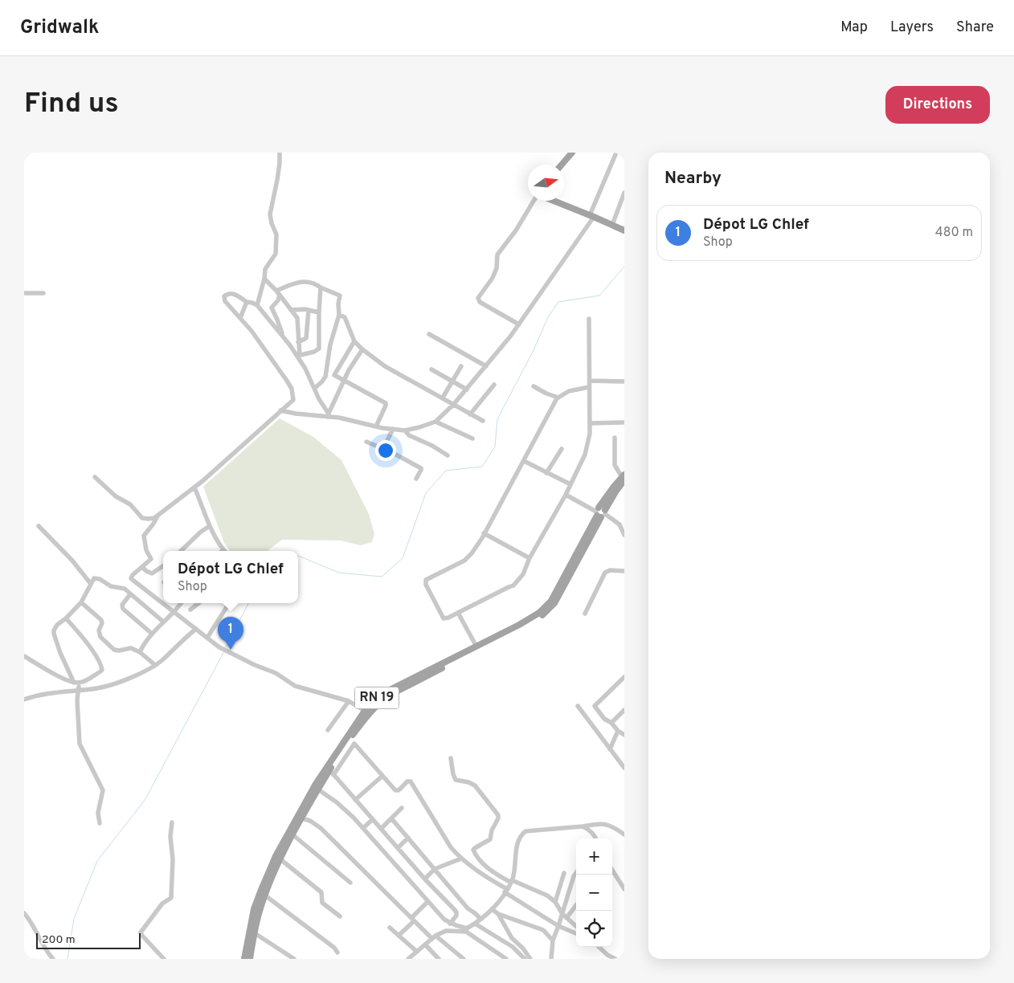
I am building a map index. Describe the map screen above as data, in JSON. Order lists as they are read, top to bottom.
{
  "streets": {
    "main road": ["RN 19"]
  },
  "scale_bar": "200 m",
  "north": "right",
  "page": {
    "header": "Gridwalk",
    "nav": ["Map", "Layers", "Share"],
    "buttons": "Directions",
    "title": "Find us",
    "heading": "Nearby",
    "list": [
      {
        "mark": "1",
        "name": "Dépot LG Chlef",
        "note": "Shop",
        "value": "480 m"
      }
    ],
    "popup": ["Dépot LG Chlef", "Shop"],
    "pins": "1",
    "map_buttons": ["+", "−"],
    "scale": "200 m"
  }
}
